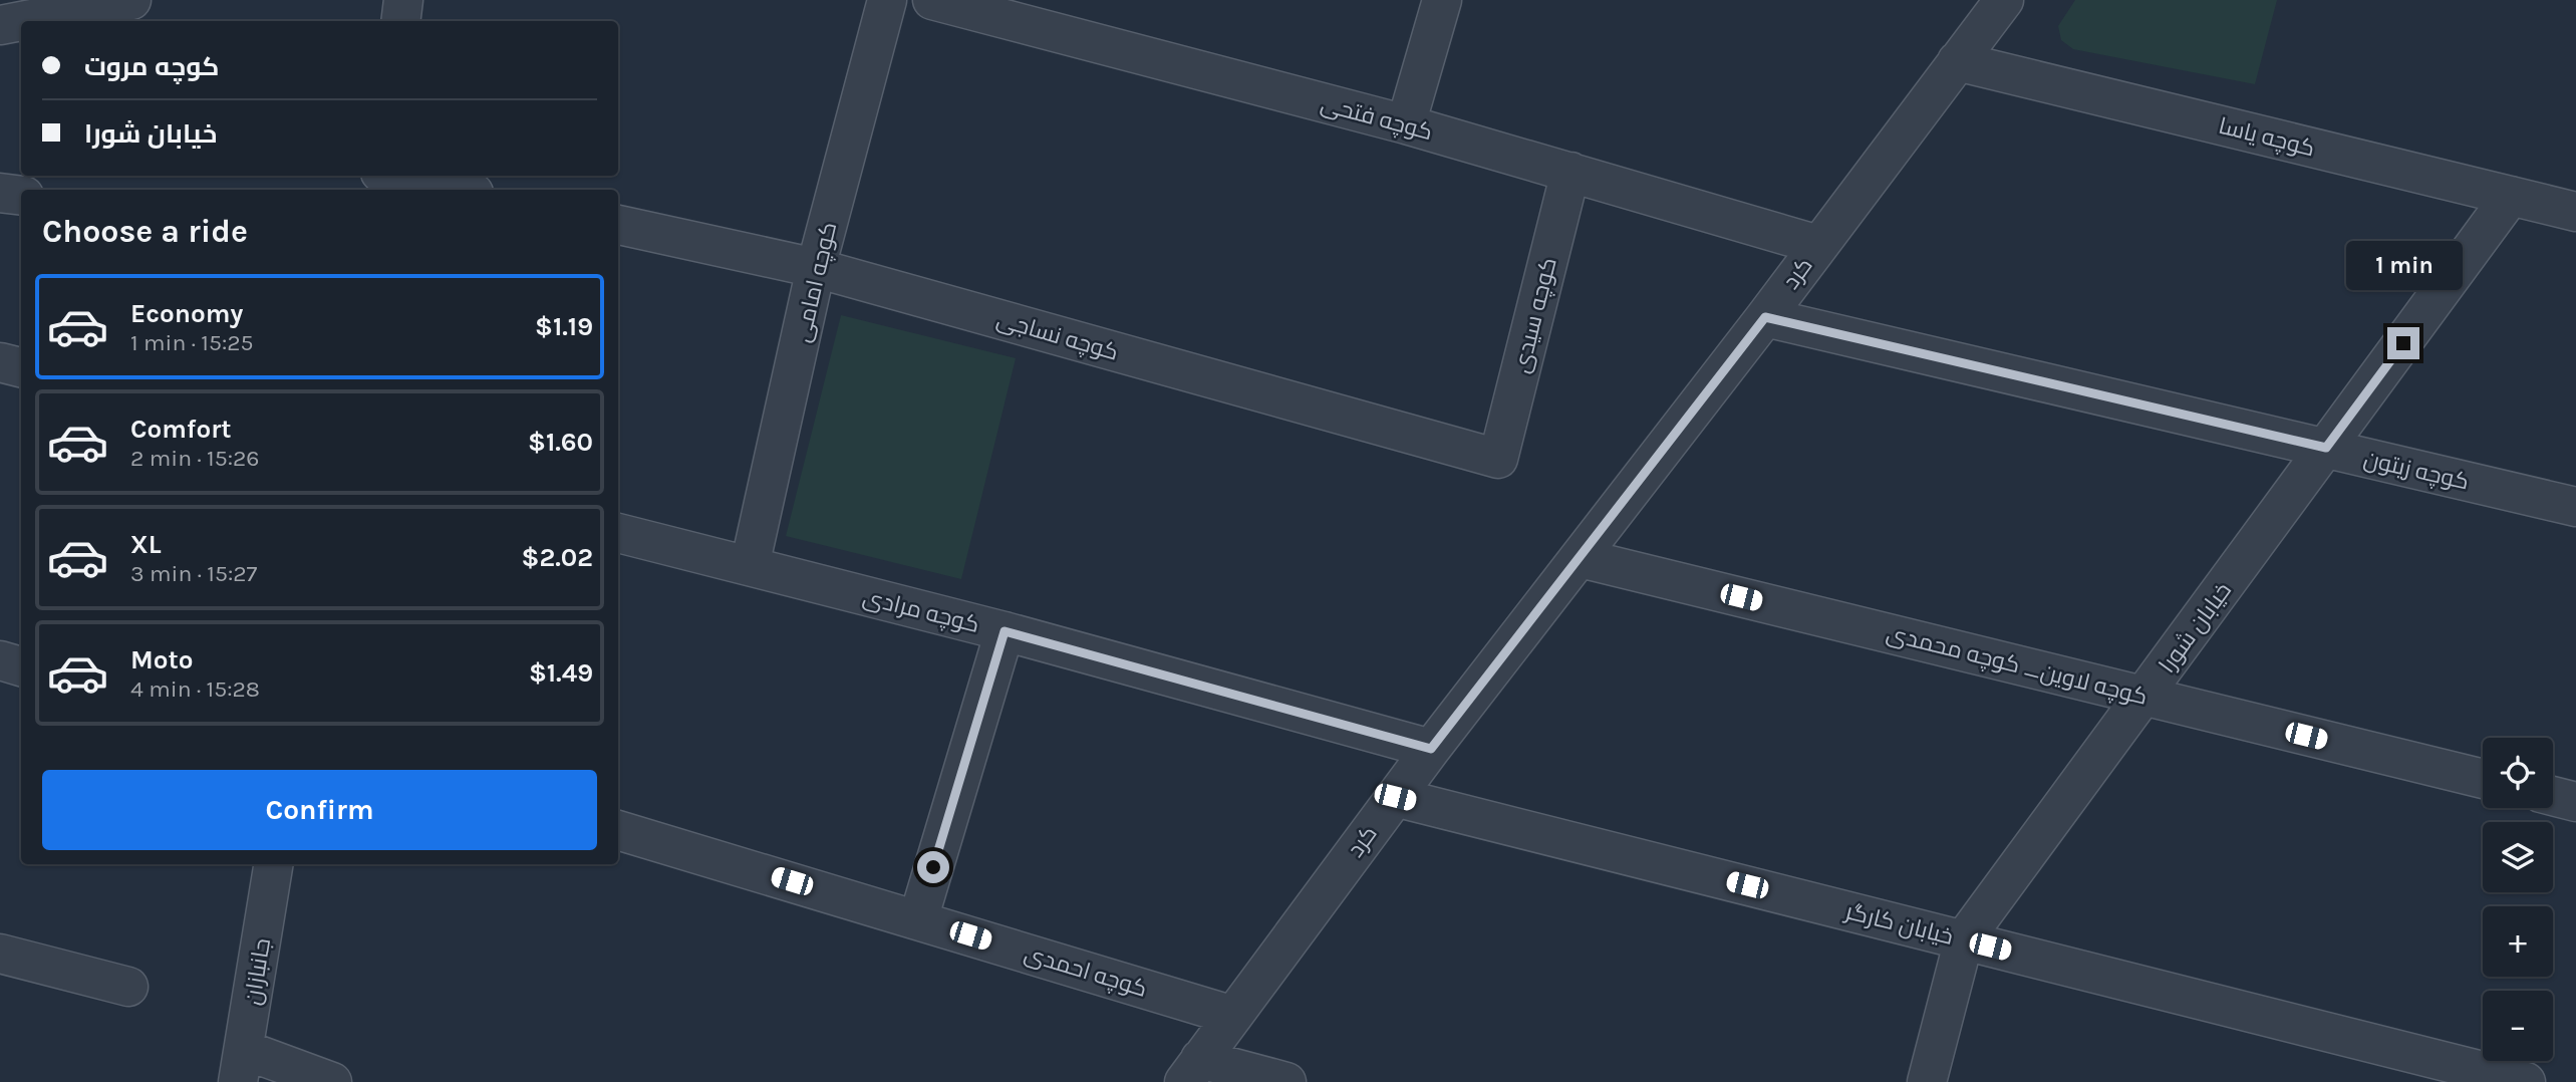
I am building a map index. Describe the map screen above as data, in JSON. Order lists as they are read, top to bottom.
{
  "streets": {
    "street": [
      "کوچه فتحی",
      "کوچه یاسا",
      "کرد",
      "کوچه امامی",
      "کوچه سیدی",
      "کوچه نساجی",
      "کوچه زیتون",
      "کوچه مرادی",
      "خیابان شورا",
      "کوچه لاوین_ کوچه محمدی",
      "خیابان کارگر",
      "کوچه احمدی",
      "جانبازان"
    ]
  },
  "crossings": [
    ["کوچه فتحی", "کرد"],
    ["کوچه فتحی", "کوچه سیدی"],
    ["کوچه یاسا", "کرد"],
    ["کوچه یاسا", "خیابان شورا"],
    ["کرد", "کوچه زیتون"],
    ["کرد", "کوچه مرادی"],
    ["کرد", "کوچه لاوین_ کوچه محمدی"],
    ["کرد", "خیابان کارگر"],
    ["کرد", "کوچه احمدی"],
    ["کوچه امامی", "کوچه نساجی"],
    ["کوچه امامی", "کوچه مرادی"],
    ["کوچه سیدی", "کوچه نساجی"],
    ["کوچه زیتون", "خیابان شورا"],
    ["خیابان شورا", "کوچه لاوین_ کوچه محمدی"],
    ["خیابان شورا", "خیابان کارگر"]
  ],
  "page": {
    "banner": ["کوچه مروت", "خیابان شورا"],
    "heading": "Choose a ride",
    "bubble": "1 min",
    "list": [
      {
        "name": "Economy",
        "note": "1 min · 15:25",
        "value": "$1.19"
      },
      {
        "name": "Comfort",
        "note": "2 min · 15:26",
        "value": "$1.60"
      },
      {
        "name": "XL",
        "note": "3 min · 15:27",
        "value": "$2.02"
      },
      {
        "name": "Moto",
        "note": "4 min · 15:28",
        "value": "$1.49"
      }
    ],
    "map_buttons": ["+", "−"],
    "buttons": "Confirm"
  }
}
